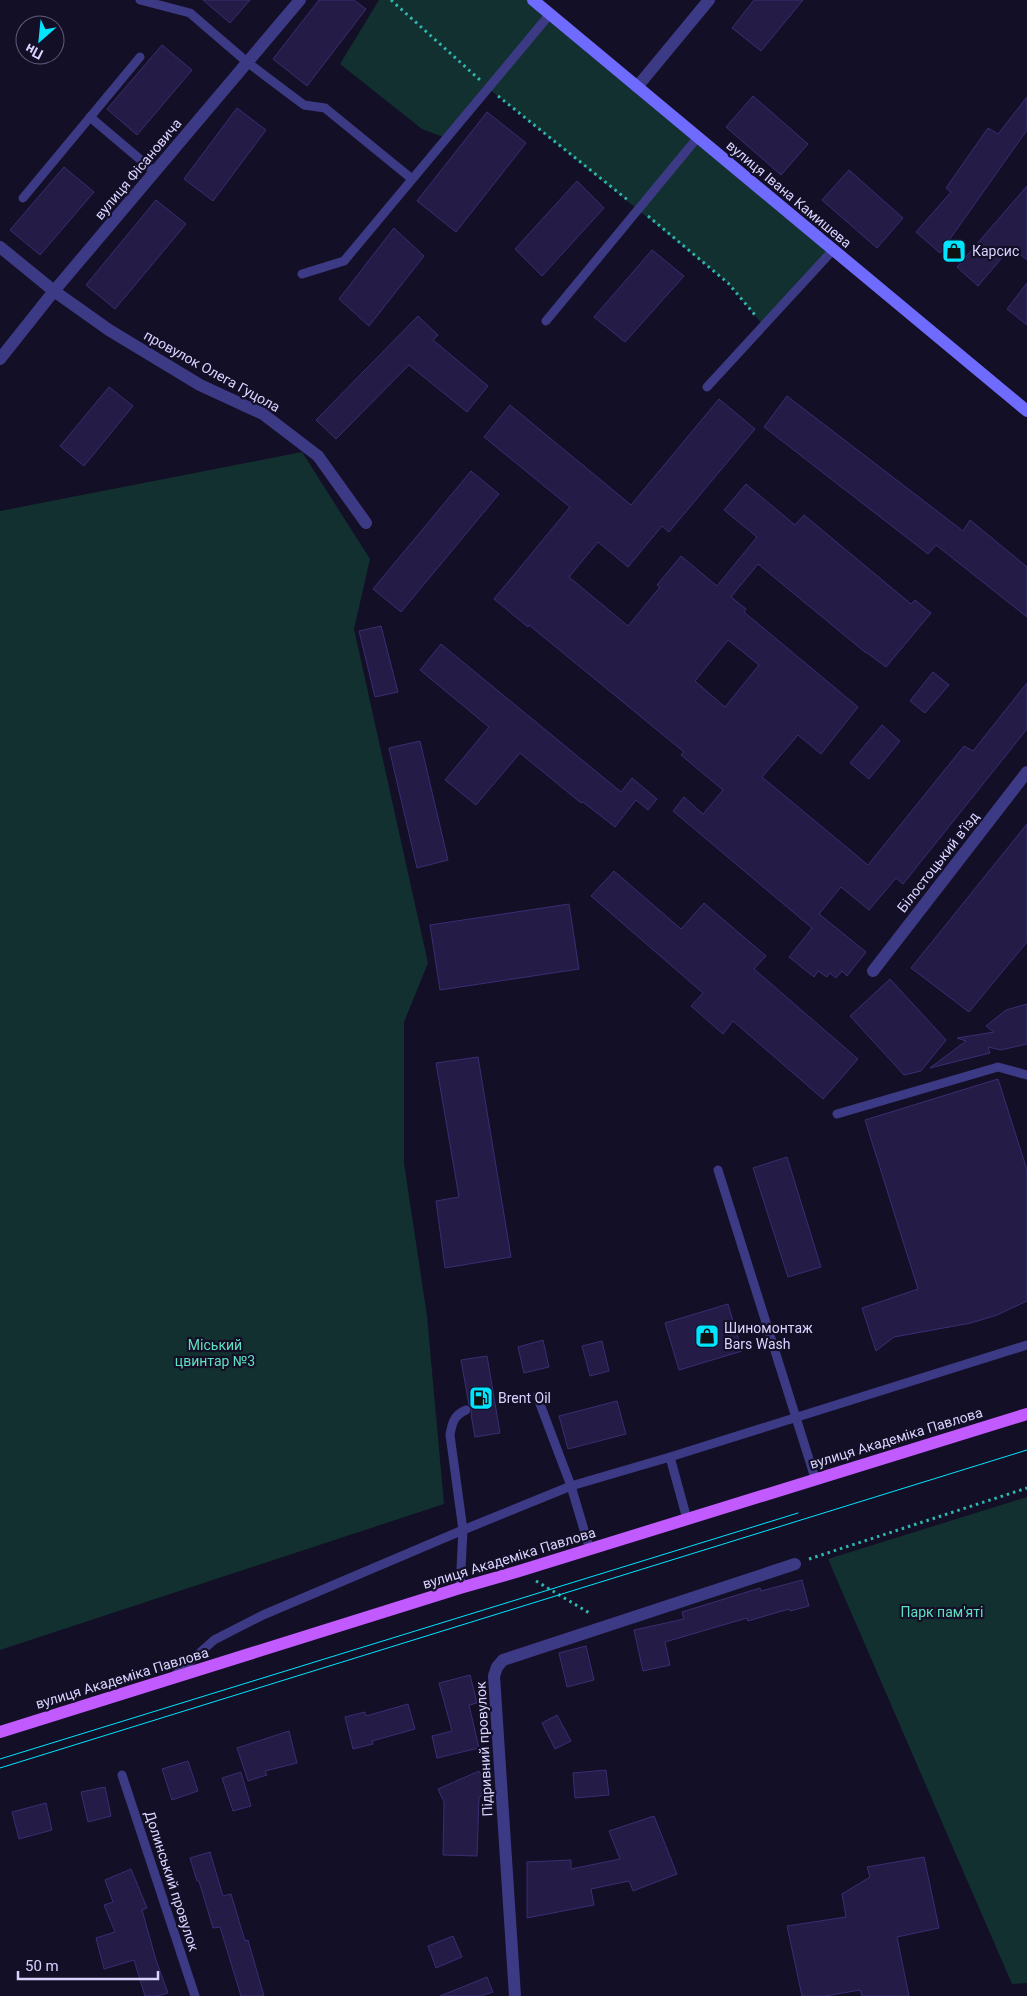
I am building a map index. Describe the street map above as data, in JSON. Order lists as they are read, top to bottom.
{
  "streets": {
    "main road": ["вулиця Академіка Павлова"],
    "street": [
      "вулиця Фісановича",
      "вулиця Івана Камишева",
      "провулок Олега Гуцола",
      "Білостоцький в’їзд",
      "Підривний провулок"
    ],
    "lane": ["Долинський провулок"]
  },
  "crossings": [
    ["вулиця Фісановича", "провулок Олега Гуцола"]
  ],
  "parks": ["Міський цвинтар №3", "Парк пам'яті"],
  "places": {
    "shop": ["Карсис", "Шиномонтаж Bars Wash"],
    "fuel station": ["Brent Oil"]
  },
  "scale_bar": "50 m",
  "north": "bottom left"
}
